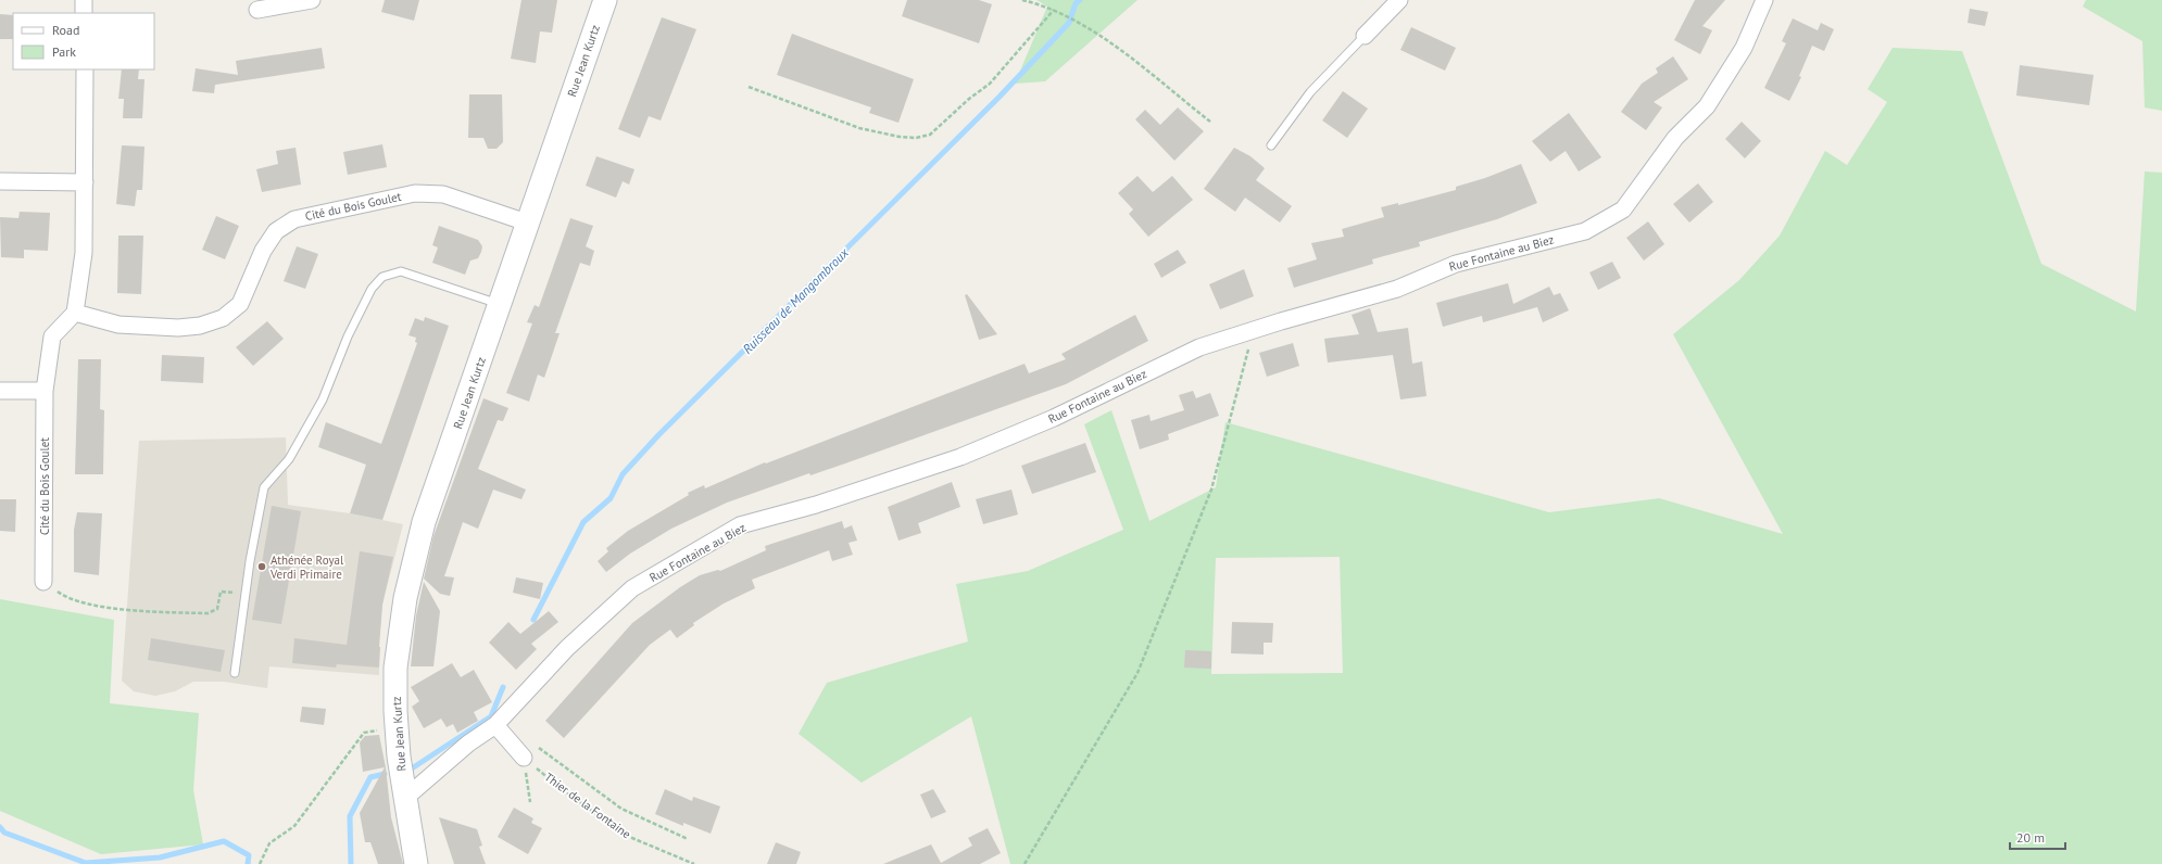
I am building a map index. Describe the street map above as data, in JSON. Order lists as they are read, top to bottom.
{
  "streets": {
    "main road": ["Rue Jean Kurtz"],
    "street": ["Cité du Bois Goulet", "Rue Fontaine au Biez"],
    "path": ["Thier de la Fontaine"]
  },
  "crossings": [
    ["Rue Jean Kurtz", "Cité du Bois Goulet"],
    ["Rue Jean Kurtz", "Rue Fontaine au Biez"]
  ],
  "water": ["Ruisseau de Mangombroux"],
  "places": ["Athénée Royal Verdi Primaire"],
  "legend": ["Road", "Park"],
  "scale_bar": "20 m"
}
